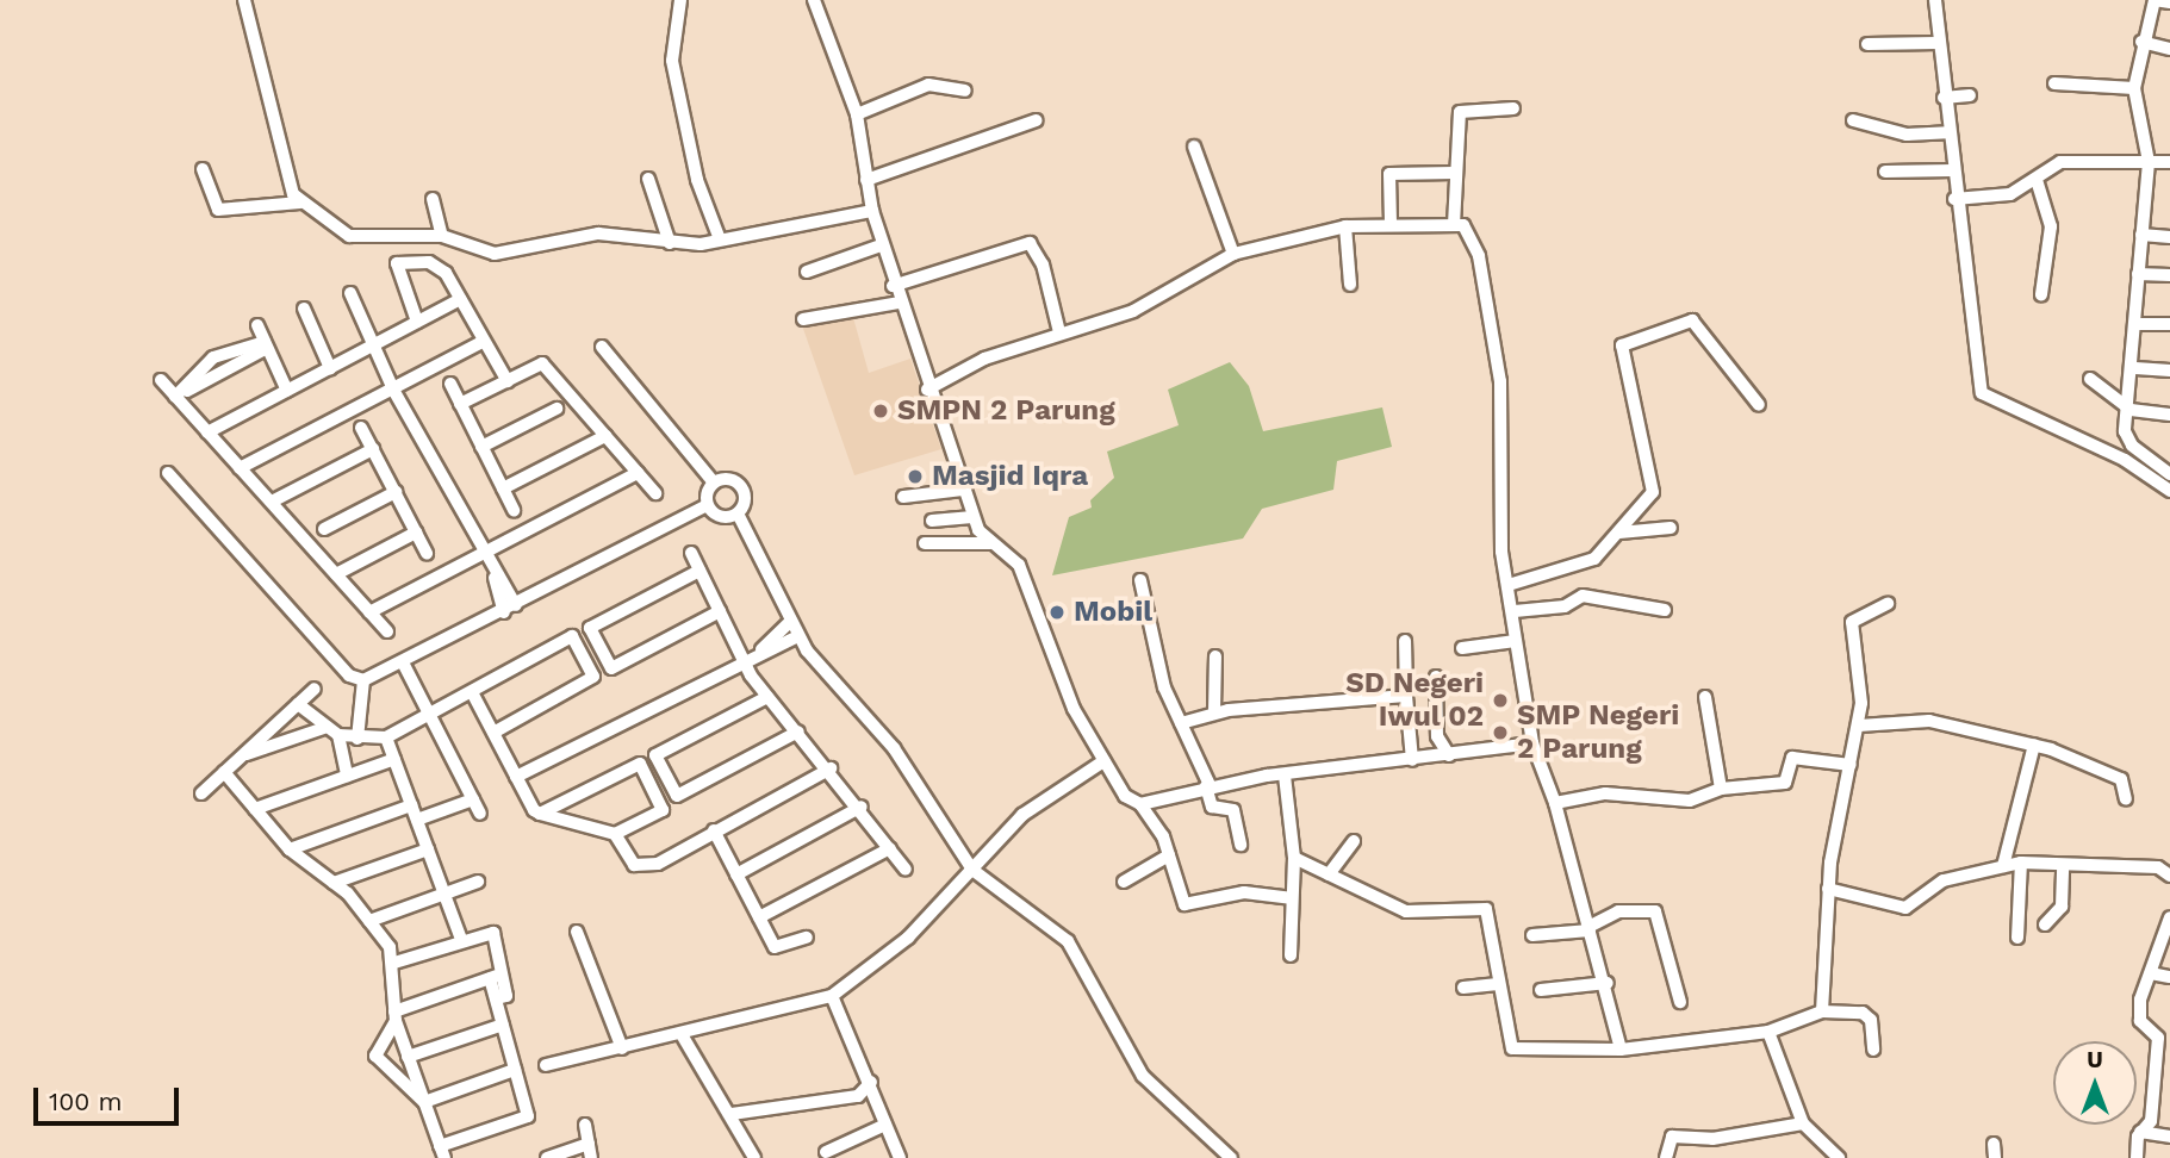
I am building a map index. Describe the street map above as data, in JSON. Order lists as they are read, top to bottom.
{
  "places": [
    "SMPN 2 Parung",
    "Masjid Iqra",
    "Mobil",
    "SD Negeri Iwul 02",
    "SMP Negeri 2 Parung"
  ],
  "scale_bar": "100 m",
  "north": "top"
}
